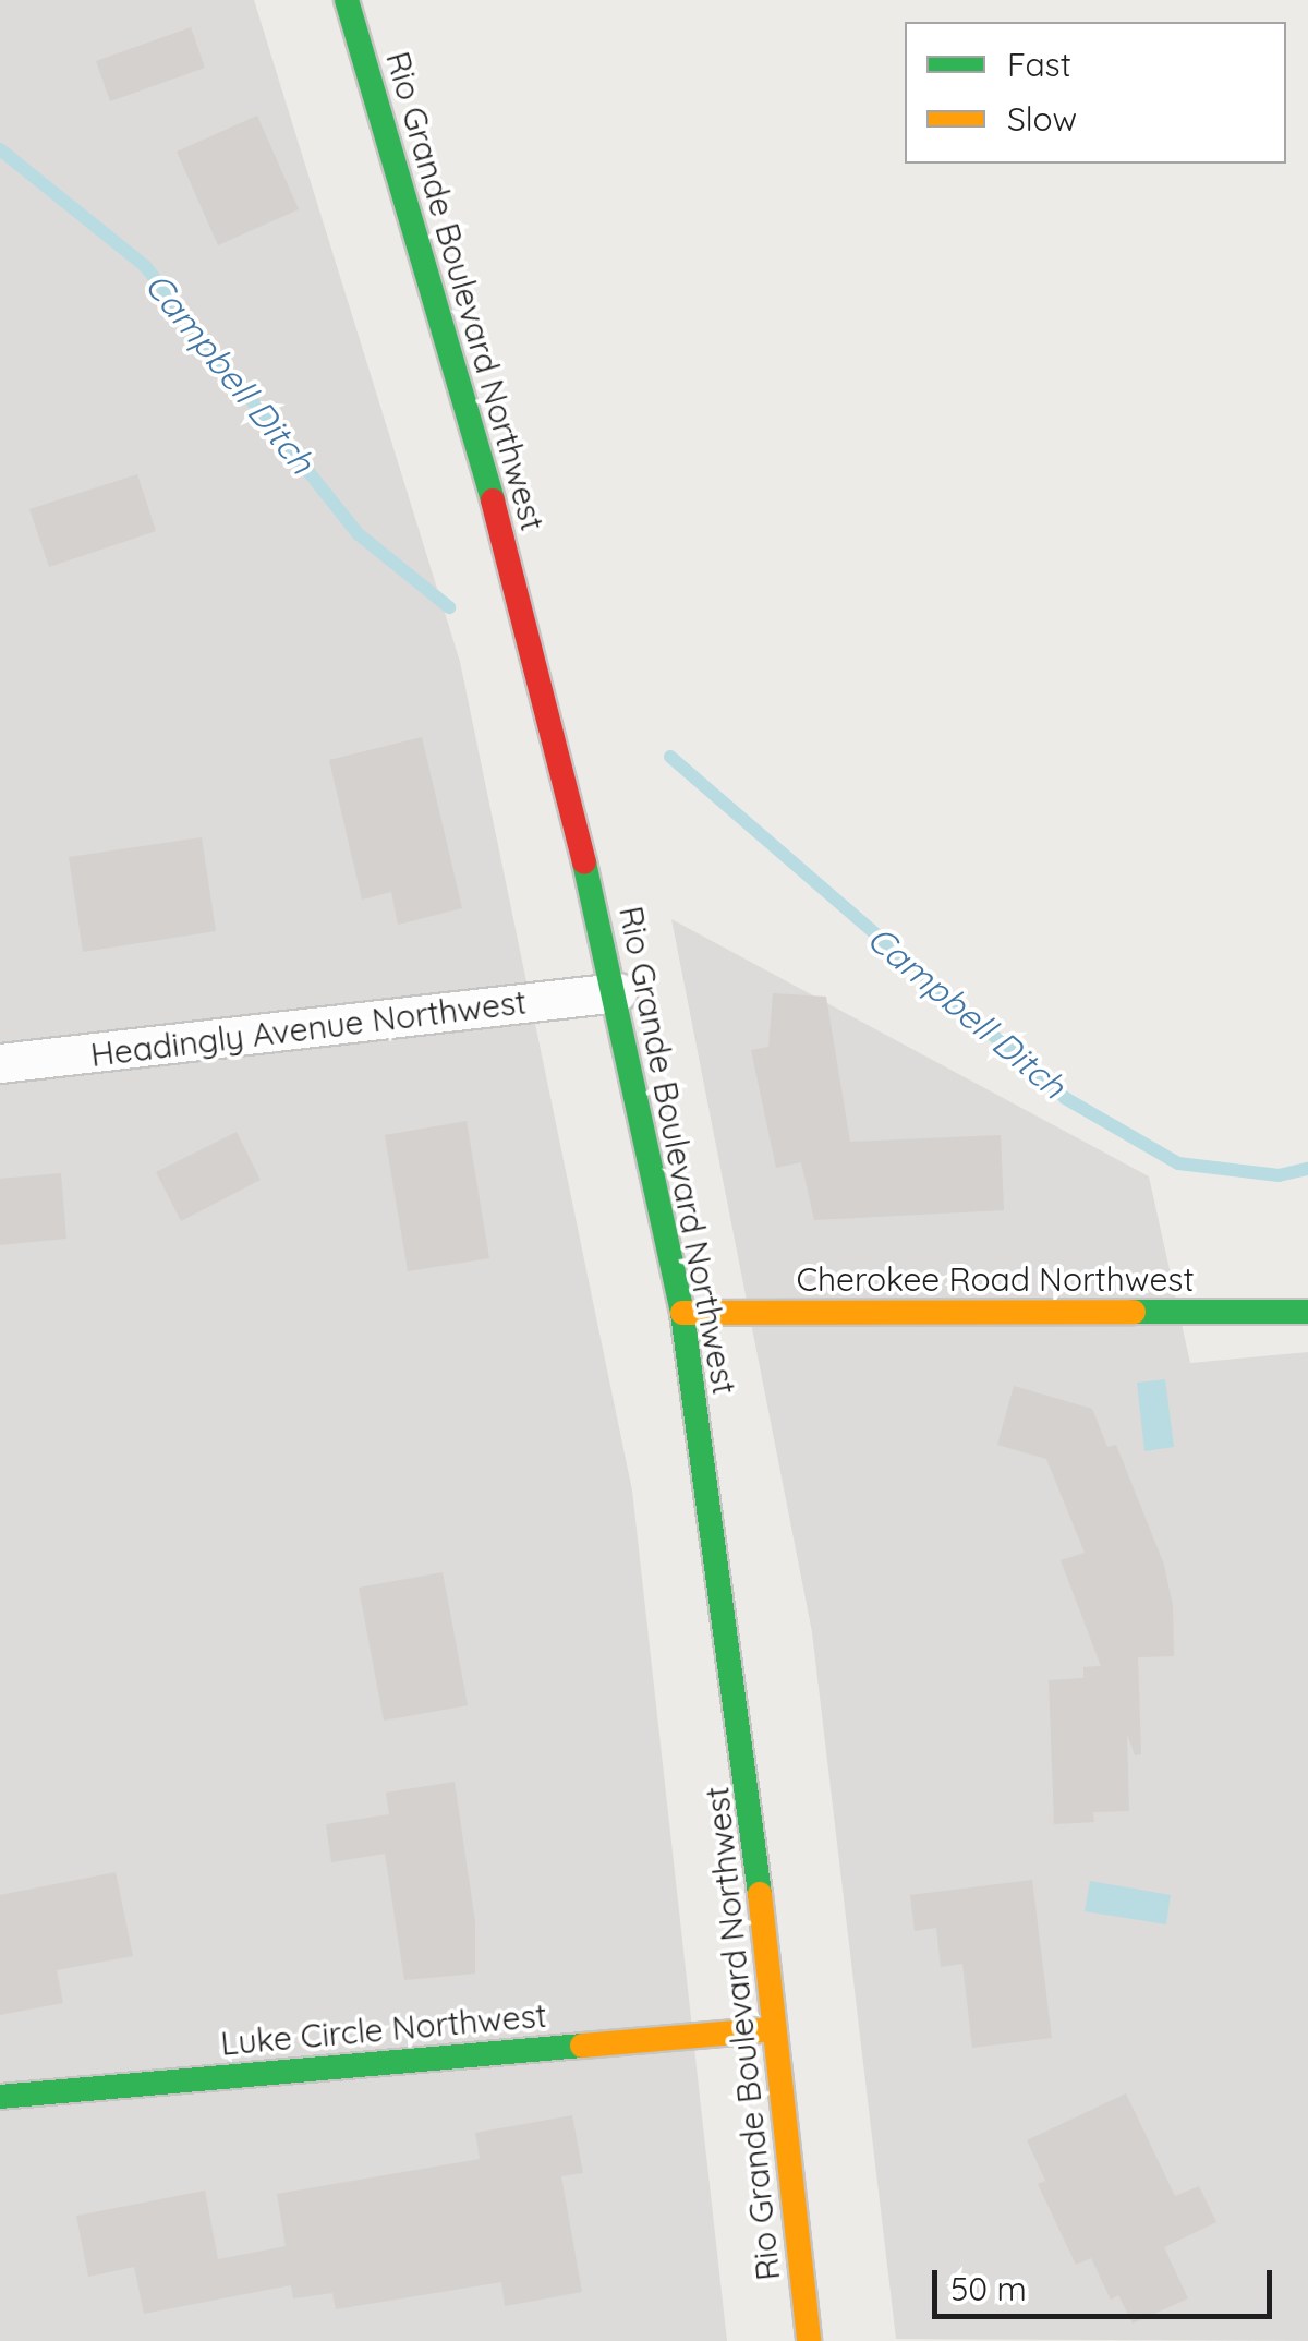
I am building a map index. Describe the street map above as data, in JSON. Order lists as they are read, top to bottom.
{
  "streets": {
    "main road": ["Rio Grande Boulevard Northwest", "Cherokee Road Northwest", "Luke Circle Northwest"],
    "street": ["Headingly Avenue Northwest"]
  },
  "crossings": [
    ["Rio Grande Boulevard Northwest", "Headingly Avenue Northwest"],
    ["Rio Grande Boulevard Northwest", "Cherokee Road Northwest"],
    ["Rio Grande Boulevard Northwest", "Luke Circle Northwest"]
  ],
  "water": ["Campbell Ditch"],
  "legend": ["Fast", "Slow"],
  "scale_bar": "50 m"
}
